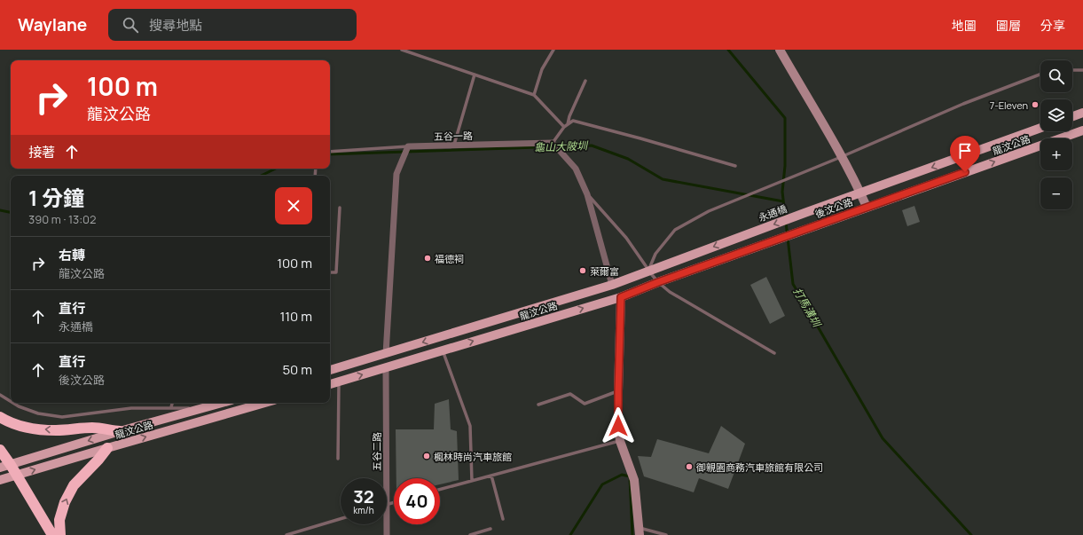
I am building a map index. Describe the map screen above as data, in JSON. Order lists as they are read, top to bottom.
{
  "streets": {
    "main road": ["龍汶公路", "後汶公路", "永通橋"],
    "street": ["五谷一路", "五谷二路"]
  },
  "crossings": [
    ["龍汶公路", "後汶公路"],
    ["龍汶公路", "永通橋"],
    ["龍汶公路", "五谷二路"],
    ["後汶公路", "永通橋"]
  ],
  "one_way": ["永通橋"],
  "water": ["龜山大陂圳", "打馬溝圳"],
  "places": [
    "7-Eleven",
    "福德祠",
    "萊爾富",
    "楓林時尚汽車旅館",
    "御親園商務汽車旅館有限公司"
  ],
  "page": {
    "header": "Waylane",
    "search": "搜尋地點",
    "nav": ["地圖", "圖層", "分享"],
    "map_buttons": ["+", "−"],
    "turn": ["100 m", "龍汶公路"],
    "then": "接著",
    "heading": ["1 分鐘", "390 m · 13:02"],
    "list": [
      {
        "name": "右轉",
        "note": "龍汶公路",
        "value": "100 m"
      },
      {
        "name": "直行",
        "note": "永通橋",
        "value": "110 m"
      },
      {
        "name": "直行",
        "note": "後汶公路",
        "value": "50 m"
      }
    ],
    "speed": "32 km/h",
    "limit": "40"
  }
}
